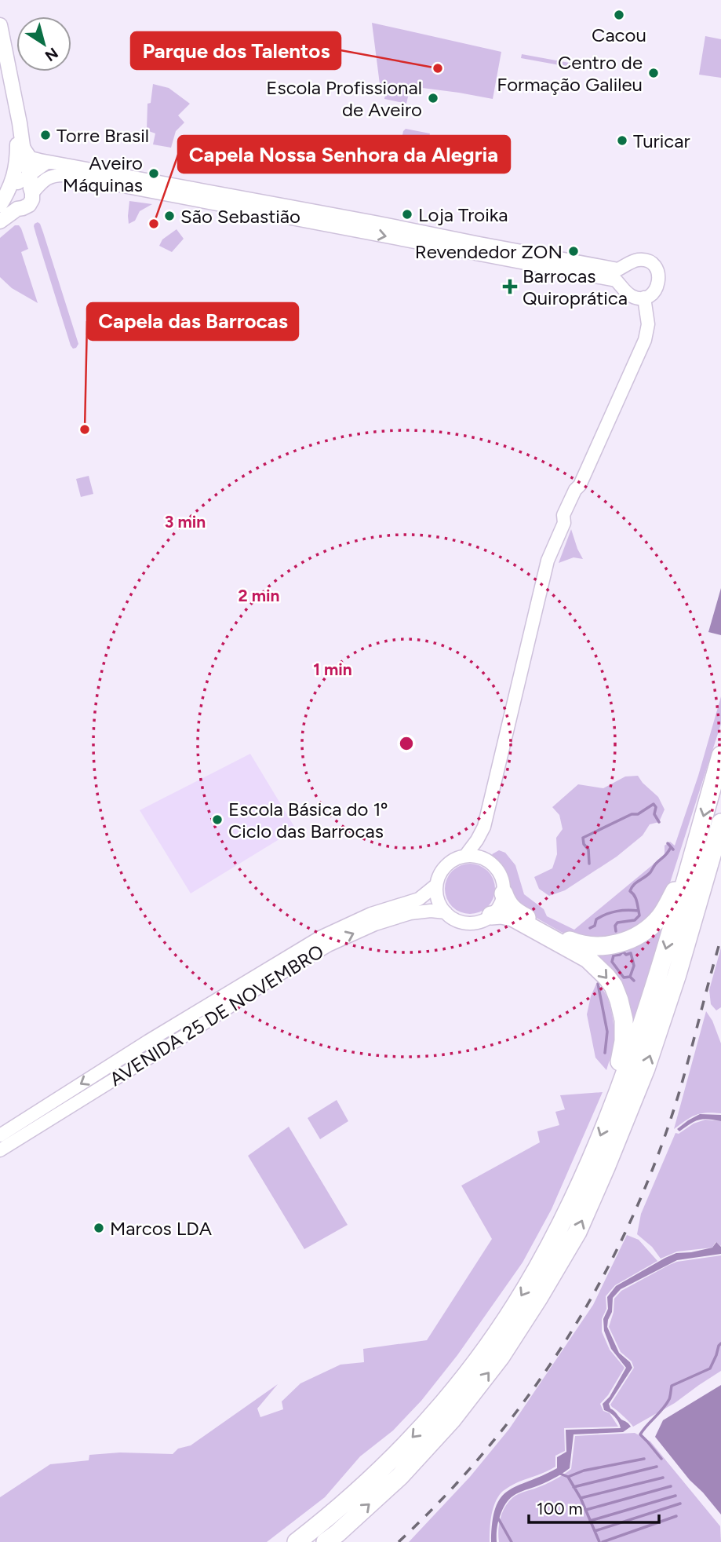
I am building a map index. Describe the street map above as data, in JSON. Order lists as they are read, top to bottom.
{
  "streets": {
    "street": ["AVENIDA 25 DE NOVEMBRO"]
  },
  "places": {
    "other": [
      "Cacou",
      "Parque dos Talentos",
      "Centro de Formação Galileu",
      "Escola Profissional de Aveiro",
      "Torre Brasil",
      "Turicar",
      "Aveiro Máquinas",
      "Loja Troika",
      "São Sebastião",
      "Capela Nossa Senhora da Alegria",
      "Revendedor ZON",
      "Capela das Barrocas",
      "Escola Básica do 1º Ciclo das Barrocas",
      "Marcos LDA"
    ],
    "health": ["Barrocas Quiroprática"]
  },
  "scale_bar": "100 m",
  "north": "bottom right",
  "rings": ["3 min", "2 min", "1 min"]
}
